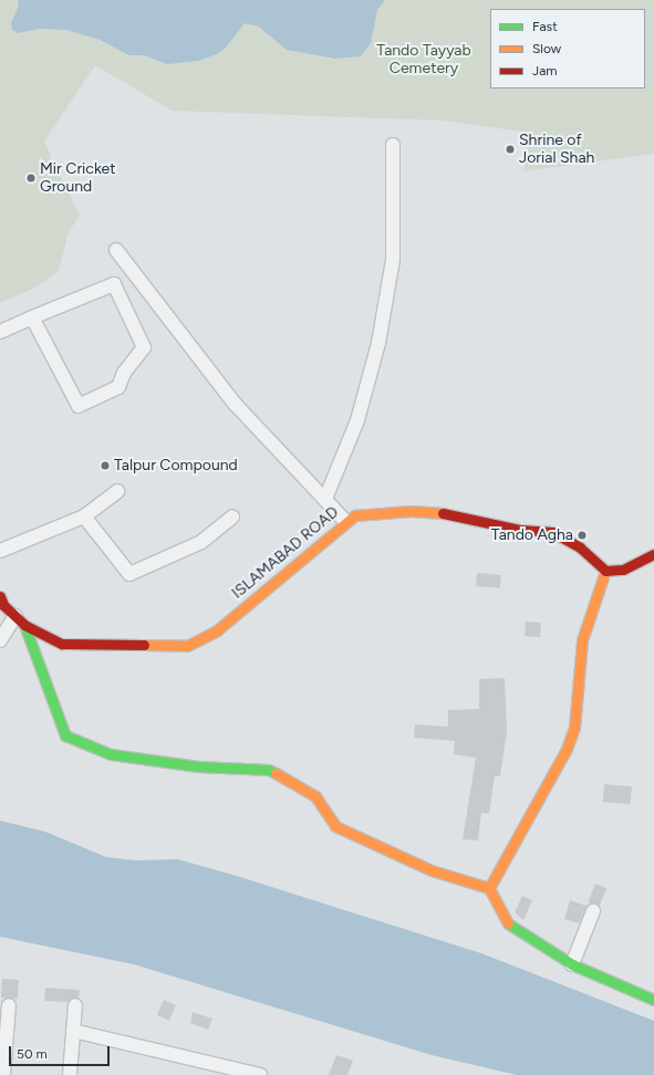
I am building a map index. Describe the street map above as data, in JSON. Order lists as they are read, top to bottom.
{
  "streets": {
    "street": ["ISLAMABAD ROAD"]
  },
  "parks": ["Tando Tayyab Cemetery"],
  "places": [
    "Shrine of Jorial Shah",
    "Mir Cricket Ground",
    "Talpur Compound",
    "Tando Agha"
  ],
  "legend": ["Fast", "Slow", "Jam"],
  "scale_bar": "50 m"
}
